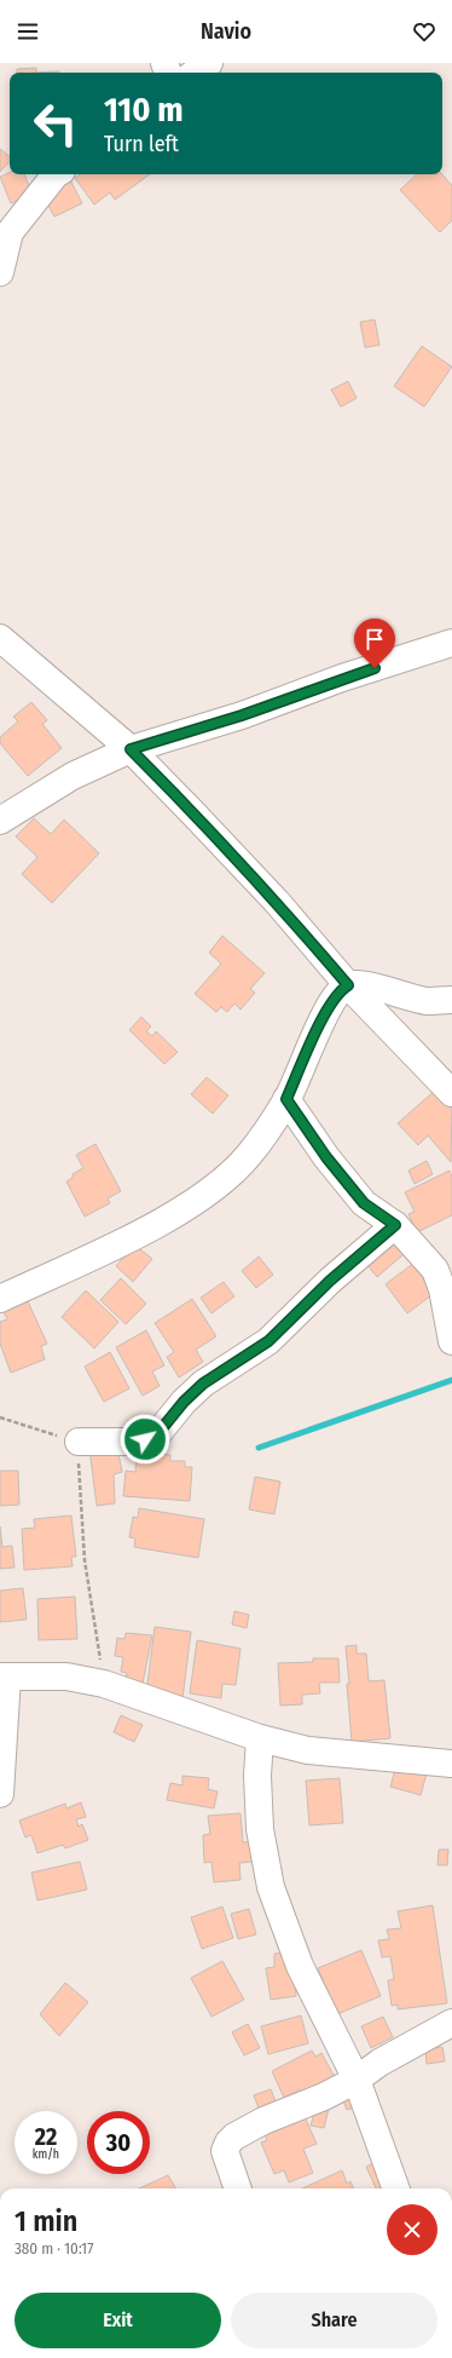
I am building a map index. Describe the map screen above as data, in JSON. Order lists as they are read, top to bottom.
{
  "page": {
    "header": "Navio",
    "turn": ["110 m", "Turn left"],
    "speed": "22 km/h",
    "limit": "30",
    "heading": ["1 min", "380 m · 10:17"],
    "buttons": ["Exit", "Share"]
  }
}
